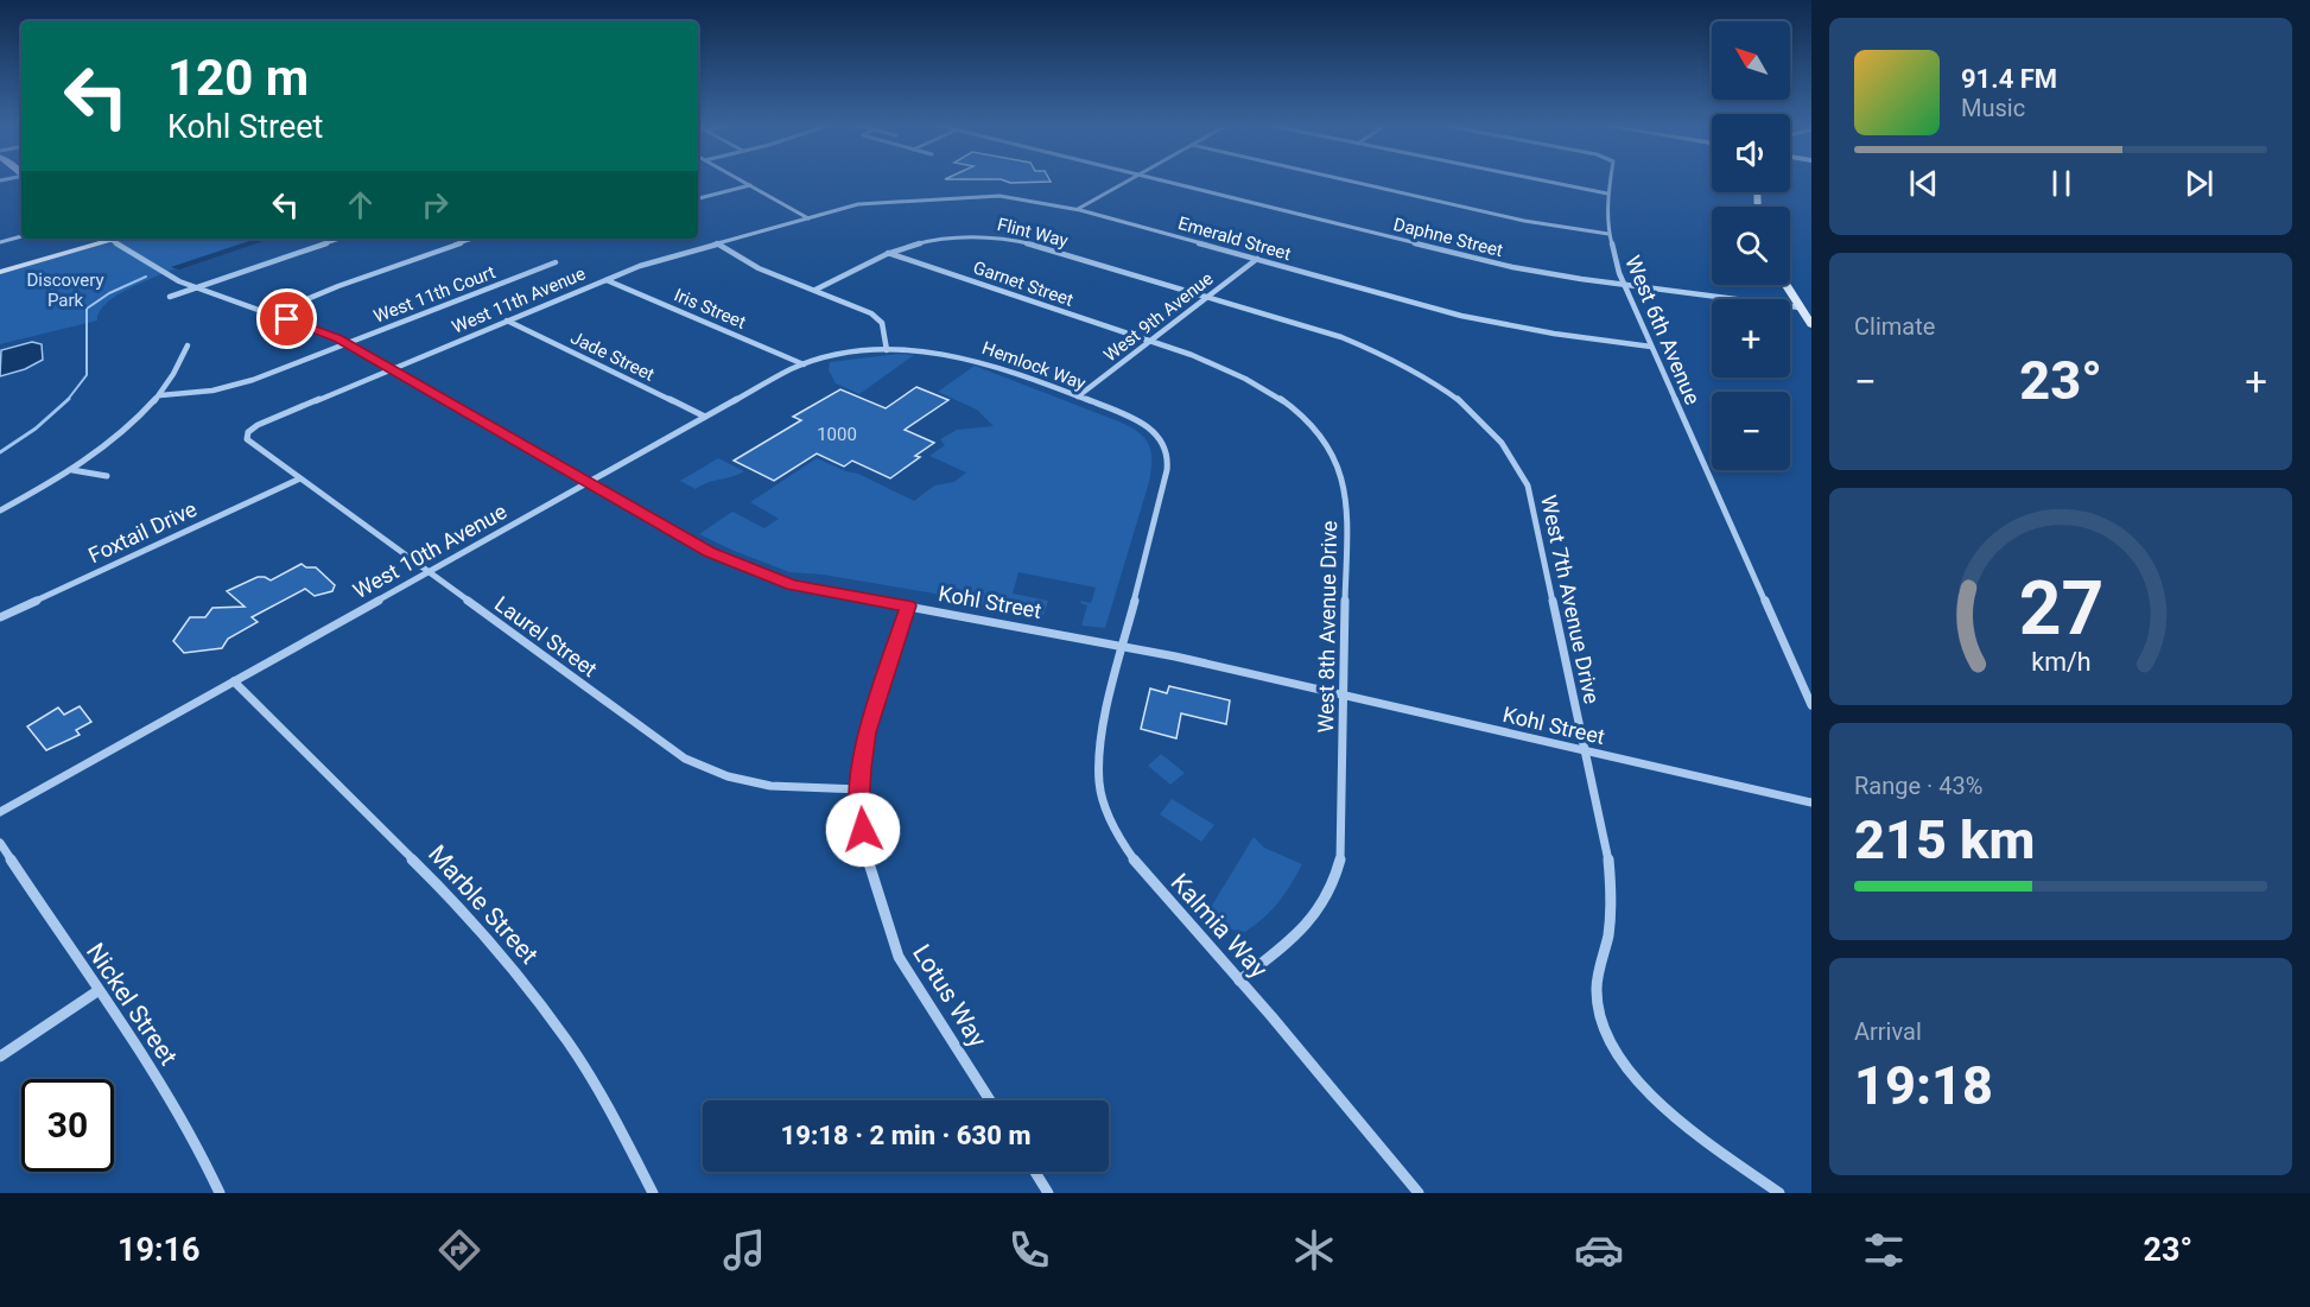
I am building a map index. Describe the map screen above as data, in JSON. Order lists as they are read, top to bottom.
{
  "streets": {
    "street": [
      "Flint Way",
      "Daphne Street",
      "Emerald Street",
      "Garnet Street",
      "West 11th Court",
      "West 11th Avenue",
      "Iris Street",
      "West 9th Avenue",
      "West 6th Avenue",
      "Jade Street",
      "Hemlock Way",
      "Foxtail Drive",
      "West 10th Avenue",
      "West 7th Avenue Drive",
      "Kohl Street",
      "West 8th Avenue Drive",
      "Laurel Street",
      "Marble Street",
      "Kalmia Way",
      "Lotus Way",
      "Nickel Street"
    ]
  },
  "crossings": [
    ["Flint Way", "Garnet Street"],
    ["Flint Way", "West 9th Avenue"],
    ["Flint Way", "West 7th Avenue Drive"],
    ["Daphne Street", "West 6th Avenue"],
    ["Emerald Street", "West 11th Avenue"],
    ["Emerald Street", "West 9th Avenue"],
    ["Emerald Street", "West 6th Avenue"],
    ["Garnet Street", "West 9th Avenue"],
    ["Garnet Street", "West 8th Avenue Drive"],
    ["West 11th Court", "Kohl Street"],
    ["West 11th Avenue", "Iris Street"],
    ["West 11th Avenue", "Jade Street"],
    ["West 11th Avenue", "Kohl Street"],
    ["West 11th Avenue", "Laurel Street"],
    ["Iris Street", "West 10th Avenue"],
    ["West 9th Avenue", "Hemlock Way"],
    ["West 9th Avenue", "West 7th Avenue Drive"],
    ["West 9th Avenue", "West 8th Avenue Drive"],
    ["Jade Street", "West 10th Avenue"],
    ["Hemlock Way", "West 10th Avenue"],
    ["Hemlock Way", "Kohl Street"],
    ["Hemlock Way", "Kalmia Way"],
    ["Foxtail Drive", "Laurel Street"],
    ["West 10th Avenue", "Kohl Street"],
    ["West 10th Avenue", "Laurel Street"],
    ["West 10th Avenue", "Marble Street"],
    ["West 7th Avenue Drive", "Kohl Street"],
    ["Kohl Street", "West 8th Avenue Drive"],
    ["Kohl Street", "Kalmia Way"],
    ["Kohl Street", "Lotus Way"],
    ["West 8th Avenue Drive", "Kalmia Way"],
    ["Laurel Street", "Lotus Way"]
  ],
  "parks": ["Discovery Park"],
  "house_numbers": ["1000"],
  "north": "top left",
  "page": {
    "map_buttons": ["+", "−"],
    "turn": ["120 m", "Kohl Street"],
    "song": ["91.4 FM", "Music"],
    "tile": [
      "Climate",
      ["Range · 43%", "215 km"],
      ["Arrival", "19:18"]
    ],
    "heat": ["−", "23°", "+"],
    "limit": "30",
    "trip": "19:18 · 2 min · 630 m",
    "tabs": ["19:16", "23°"],
    "gauge": ["27", "km/h"]
  }
}
